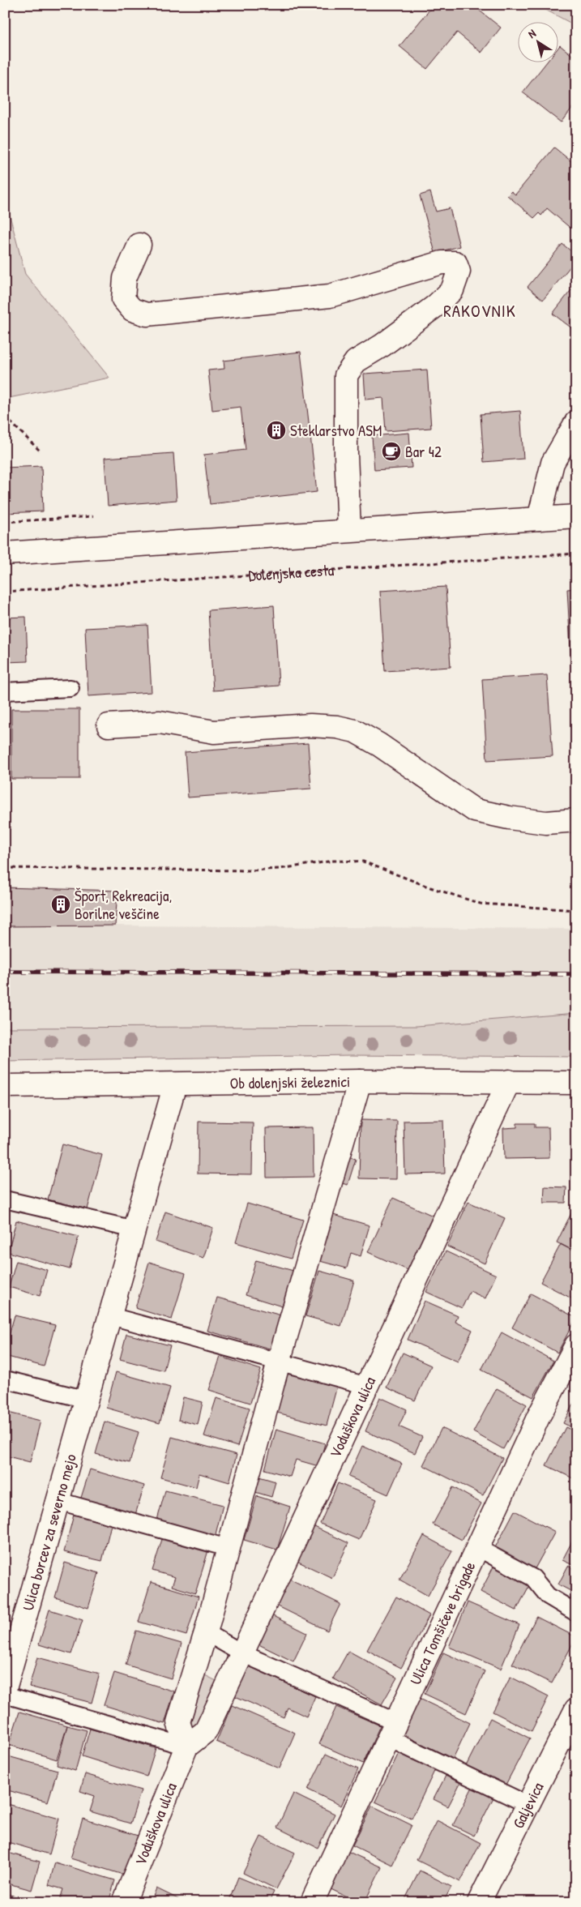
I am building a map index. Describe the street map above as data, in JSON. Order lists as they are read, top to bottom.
{
  "streets": {
    "street": [
      "Ob dolenjski železnici",
      "Voduškova ulica",
      "Ulica borcev za severno mejo",
      "Ulica Tomšičeve brigade",
      "Galjevica"
    ],
    "path": ["Dolenjska cesta"]
  },
  "crossings": [
    ["Ob dolenjski železnici", "Voduškova ulica"],
    ["Ob dolenjski železnici", "Ulica borcev za severno mejo"]
  ],
  "districts": ["RAKOVNIK"],
  "places": {
    "building": ["Steklarstvo ASM", "Šport, Rekreacija, Borilne veščine"],
    "cafe": ["Bar 42"]
  },
  "north": "top left"
}
